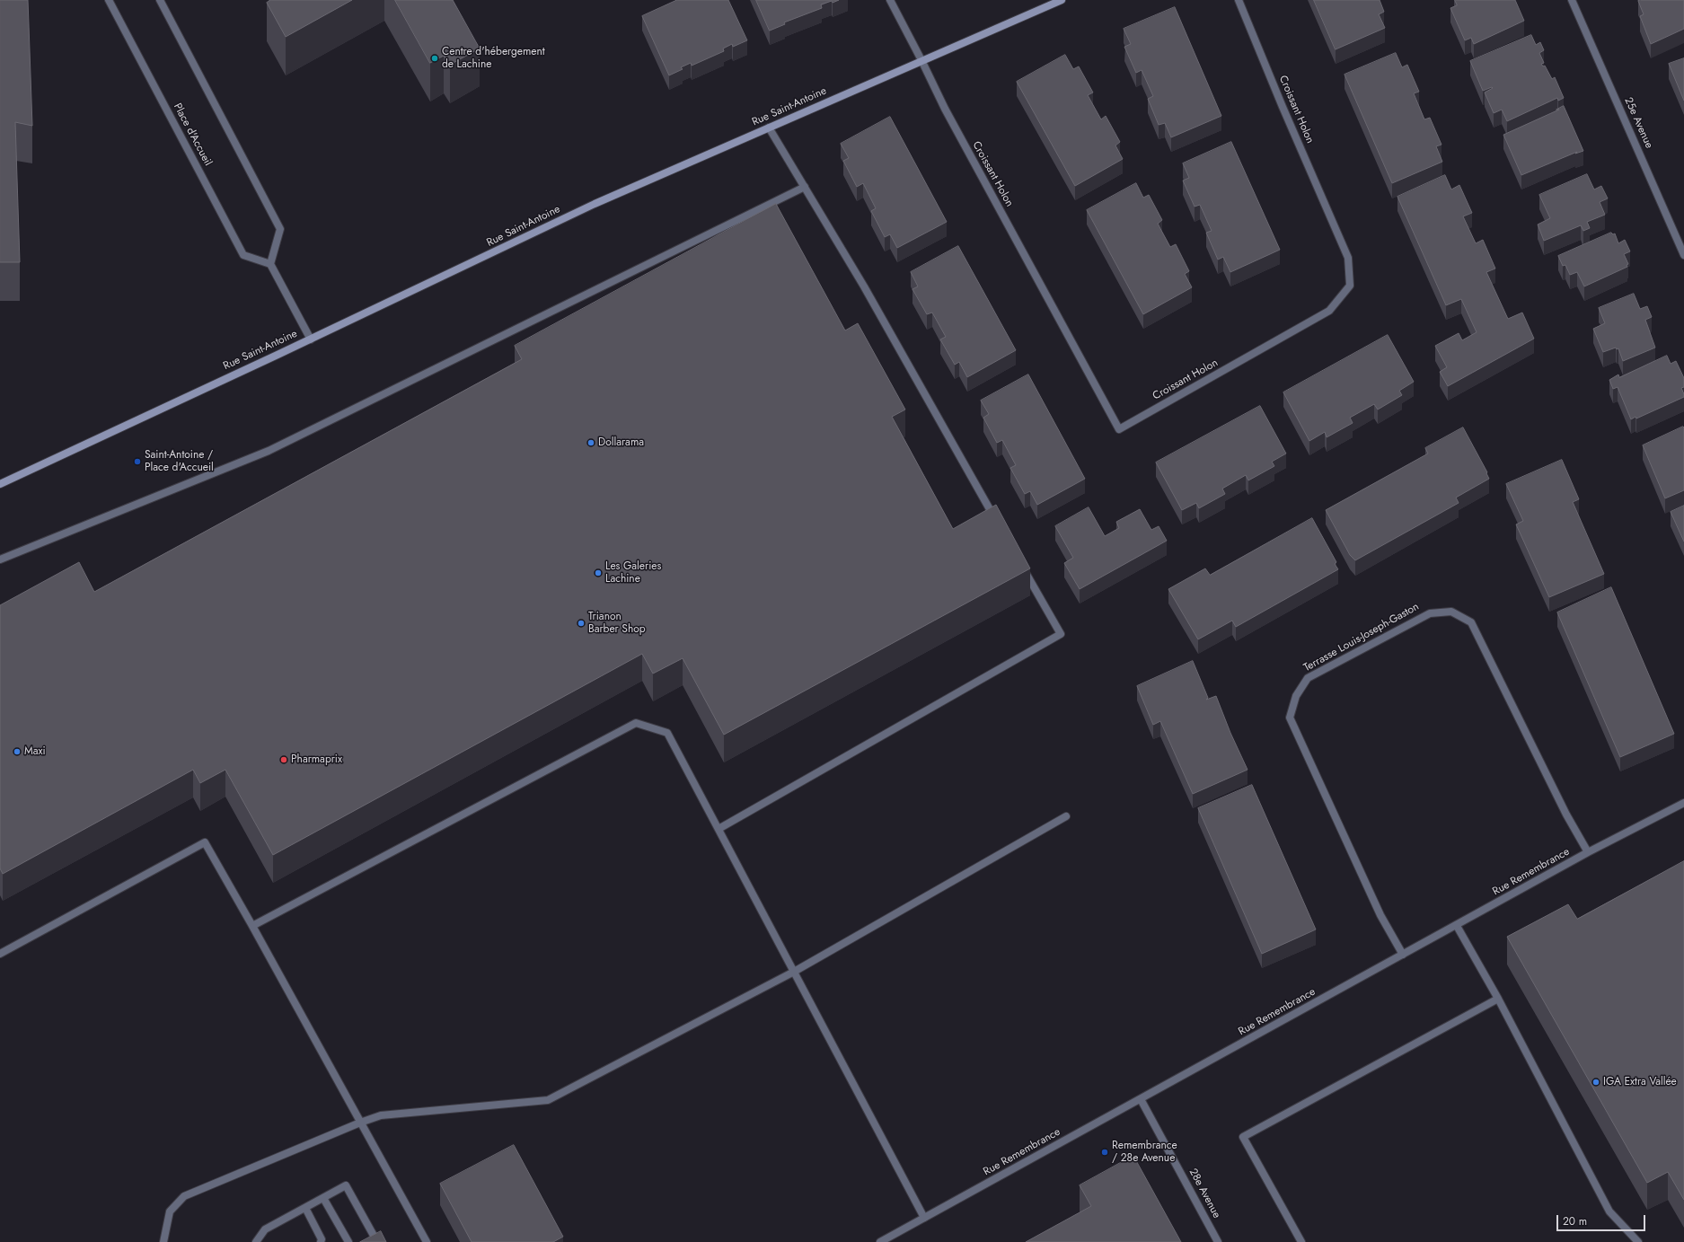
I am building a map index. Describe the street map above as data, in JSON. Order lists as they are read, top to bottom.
{
  "streets": {
    "street": [
      "Rue Saint-Antoine",
      "Croissant Holon",
      "25e Avenue",
      "Place d'Accueil",
      "Terrasse Louis-Joseph-Gaston",
      "Rue Remembrance",
      "28e Avenue"
    ]
  },
  "crossings": [
    ["Rue Saint-Antoine", "Croissant Holon"],
    ["Terrasse Louis-Joseph-Gaston", "Rue Remembrance"],
    ["Rue Remembrance", "28e Avenue"]
  ],
  "places": [
    "Centre d'hébergement de Lachine",
    "Dollarama",
    "Saint-Antoine / Place d'Accueil",
    "Les Galeries Lachine",
    "Trianon Barber Shop",
    "Maxi",
    "Pharmaprix",
    "IGA Extra Vallée",
    "Remembrance / 28e Avenue"
  ],
  "scale_bar": "20 m"
}
